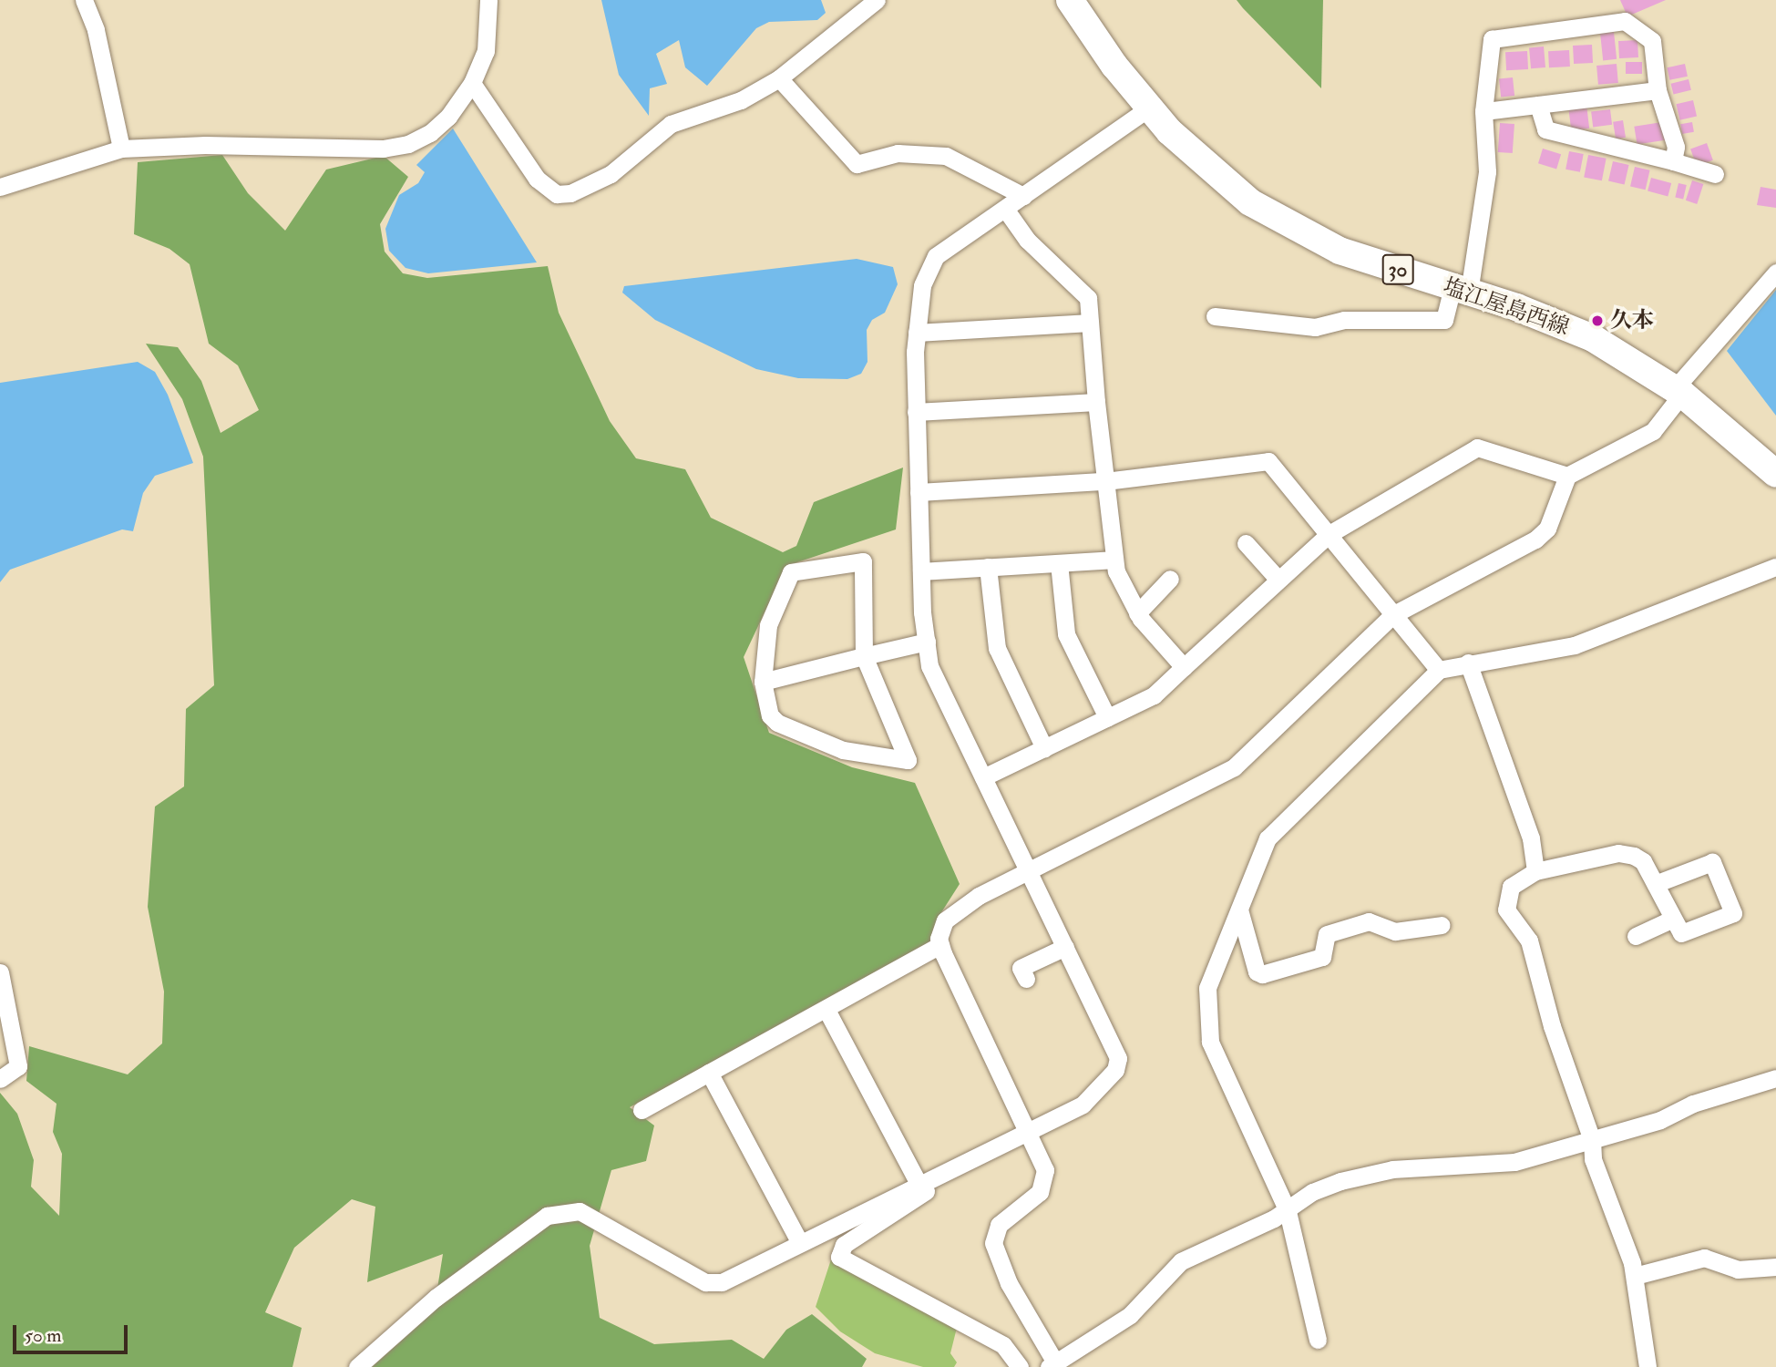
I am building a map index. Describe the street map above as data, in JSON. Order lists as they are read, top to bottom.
{
  "streets": {
    "main road": ["30", "塩江屋島西線"]
  },
  "places": ["久本"],
  "scale_bar": "50 m"
}
